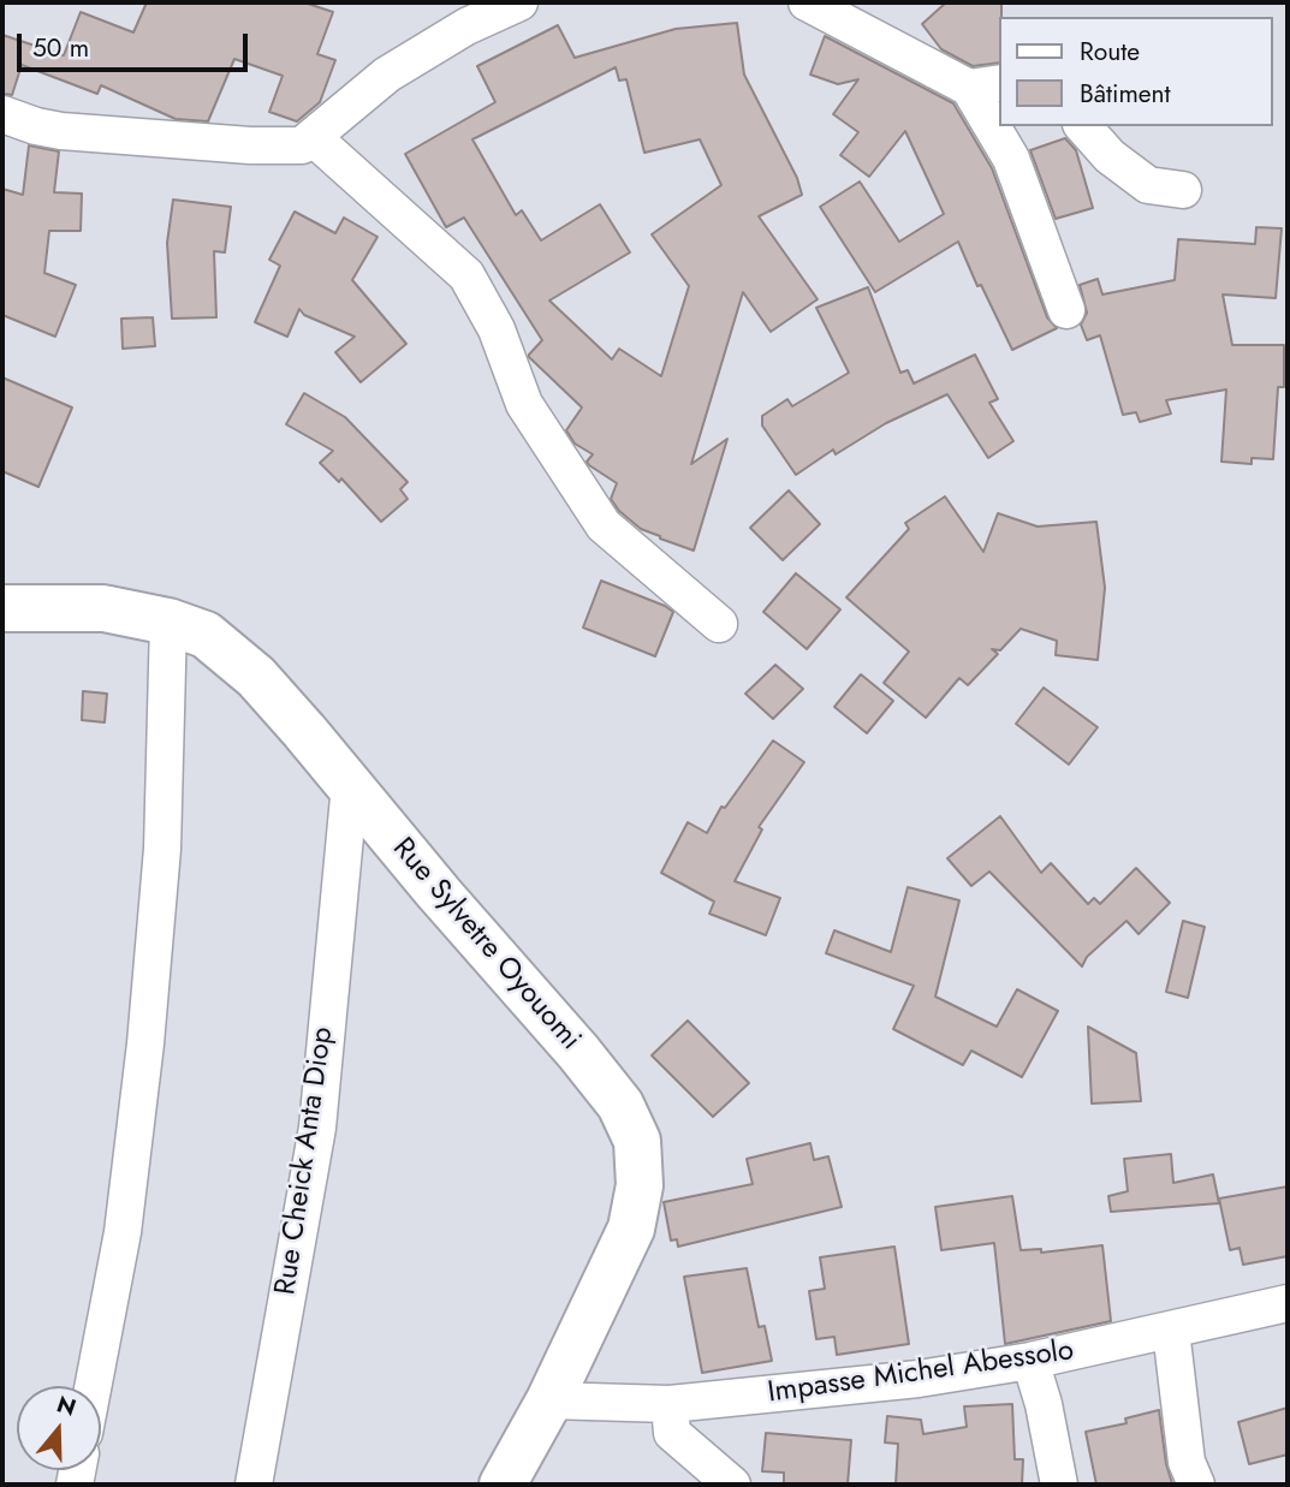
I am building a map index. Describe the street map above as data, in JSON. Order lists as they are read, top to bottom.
{
  "streets": {
    "street": ["Rue Sylvetre Oyouomi", "Rue Cheick Anta Diop", "Impasse Michel Abessolo"]
  },
  "crossings": [
    ["Rue Sylvetre Oyouomi", "Rue Cheick Anta Diop"],
    ["Rue Sylvetre Oyouomi", "Impasse Michel Abessolo"]
  ],
  "legend": ["Route", "Bâtiment"],
  "scale_bar": "50 m",
  "north": "top"
}
